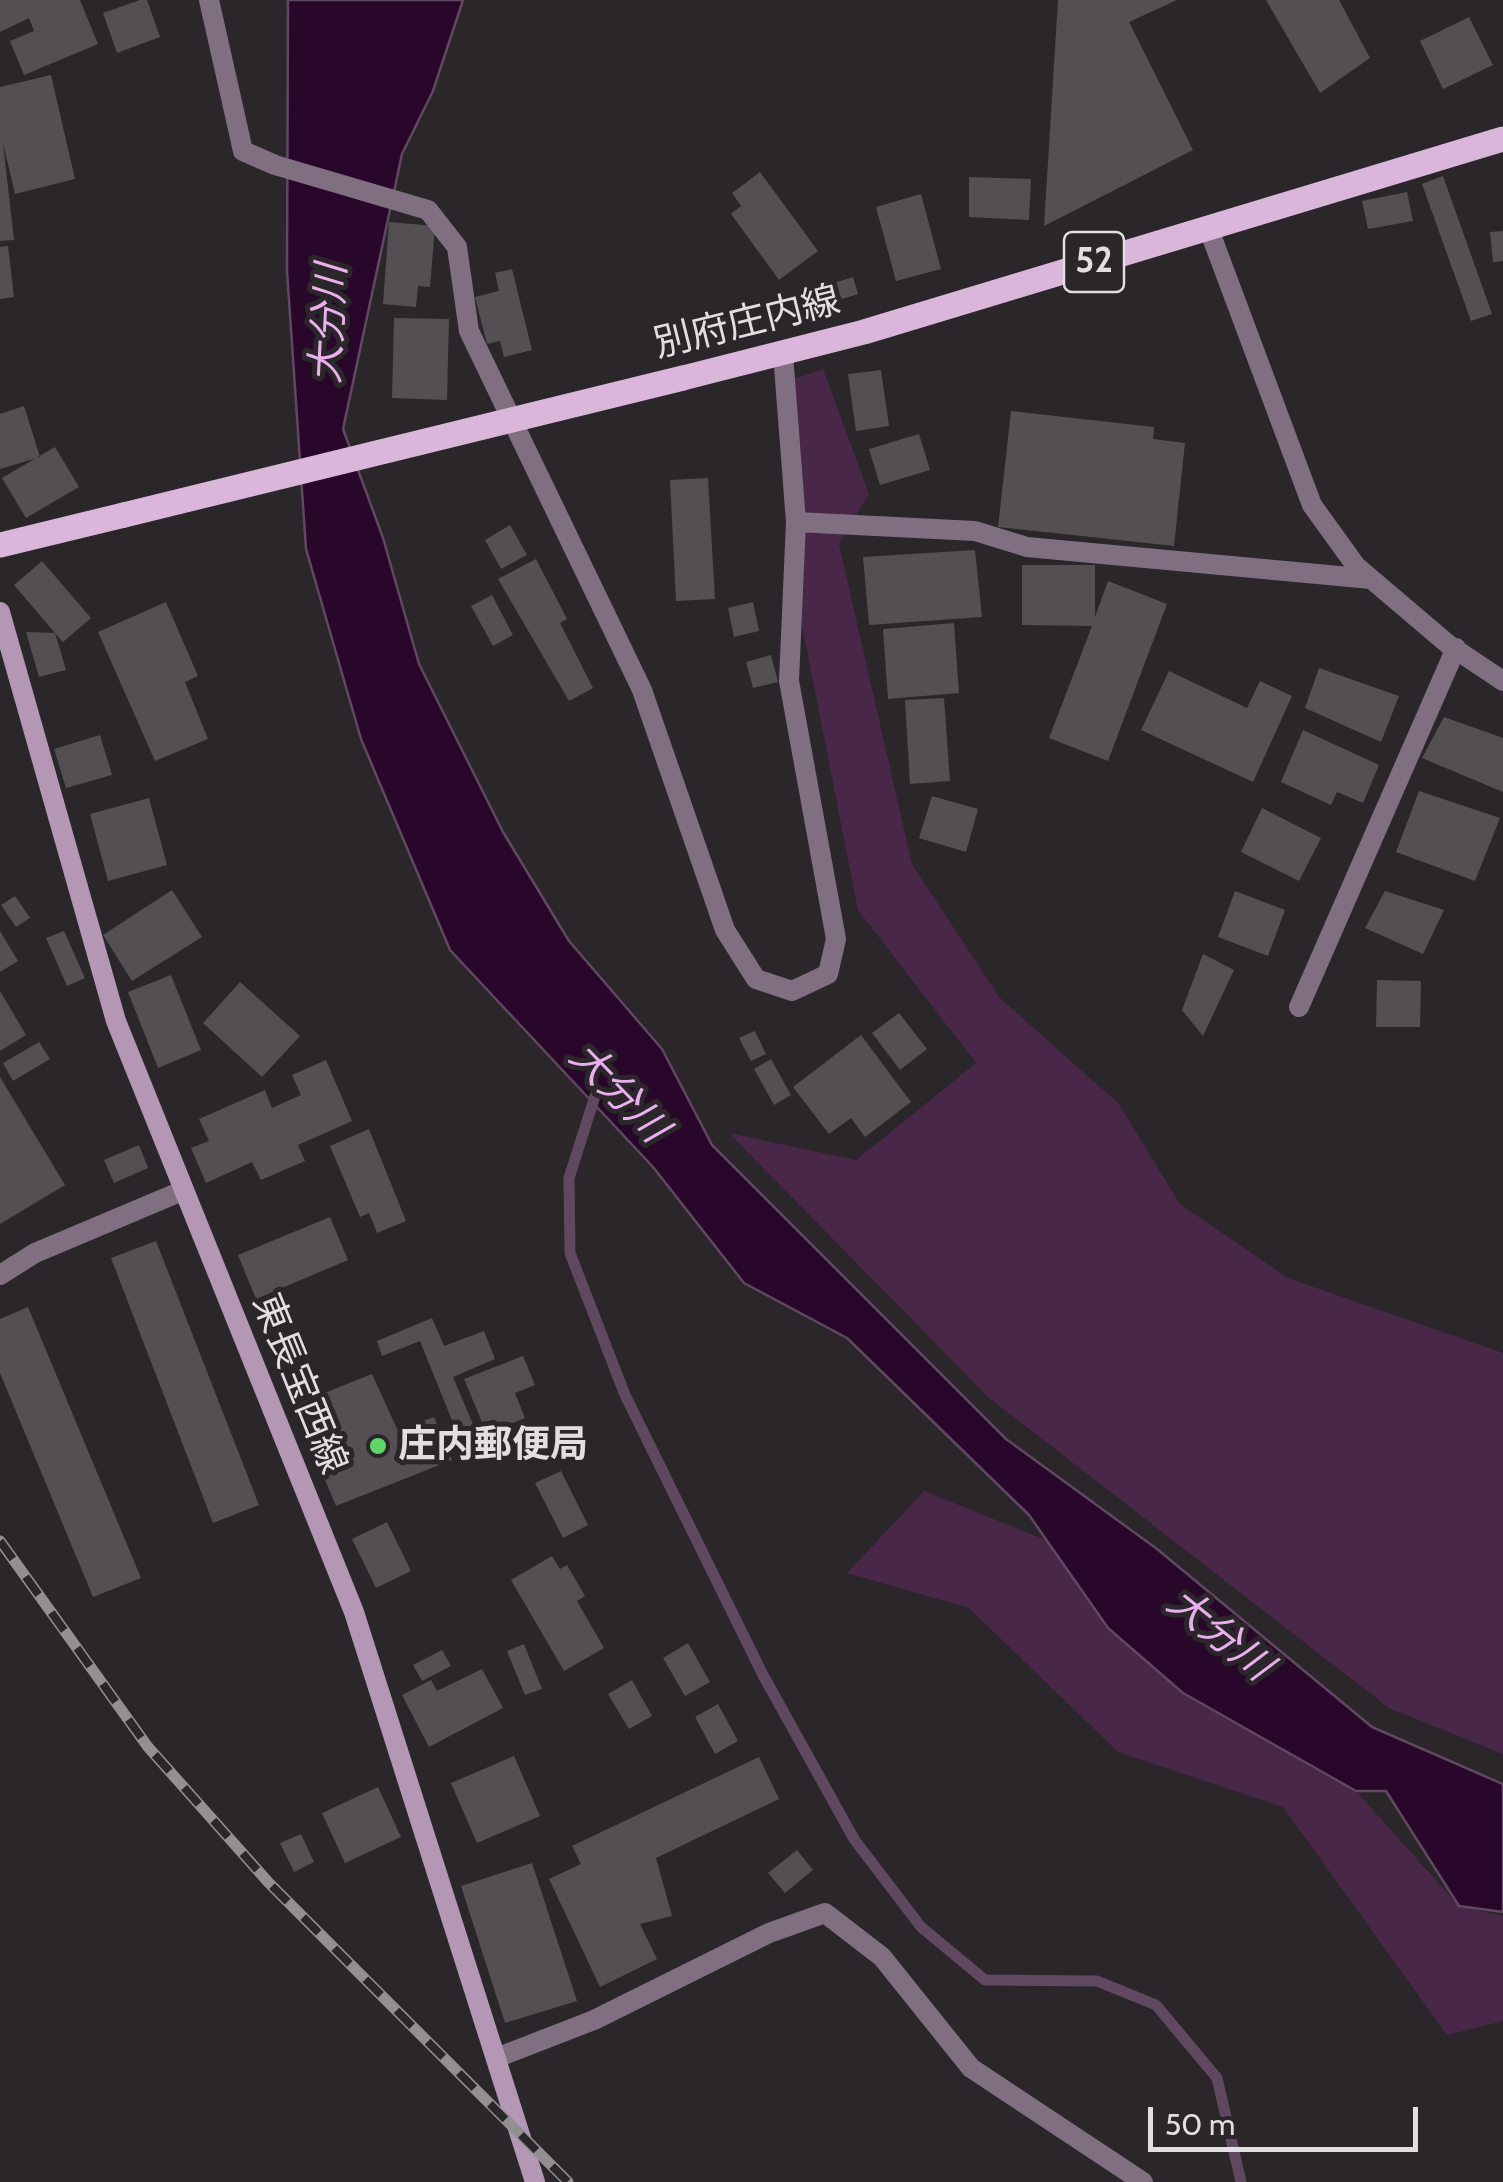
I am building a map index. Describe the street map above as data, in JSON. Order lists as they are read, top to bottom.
{
  "streets": {
    "main road": ["52", "別府庄内線", "東長宝西線"]
  },
  "water": ["大分川"],
  "places": ["庄内郵便局"],
  "scale_bar": "50 m"
}
